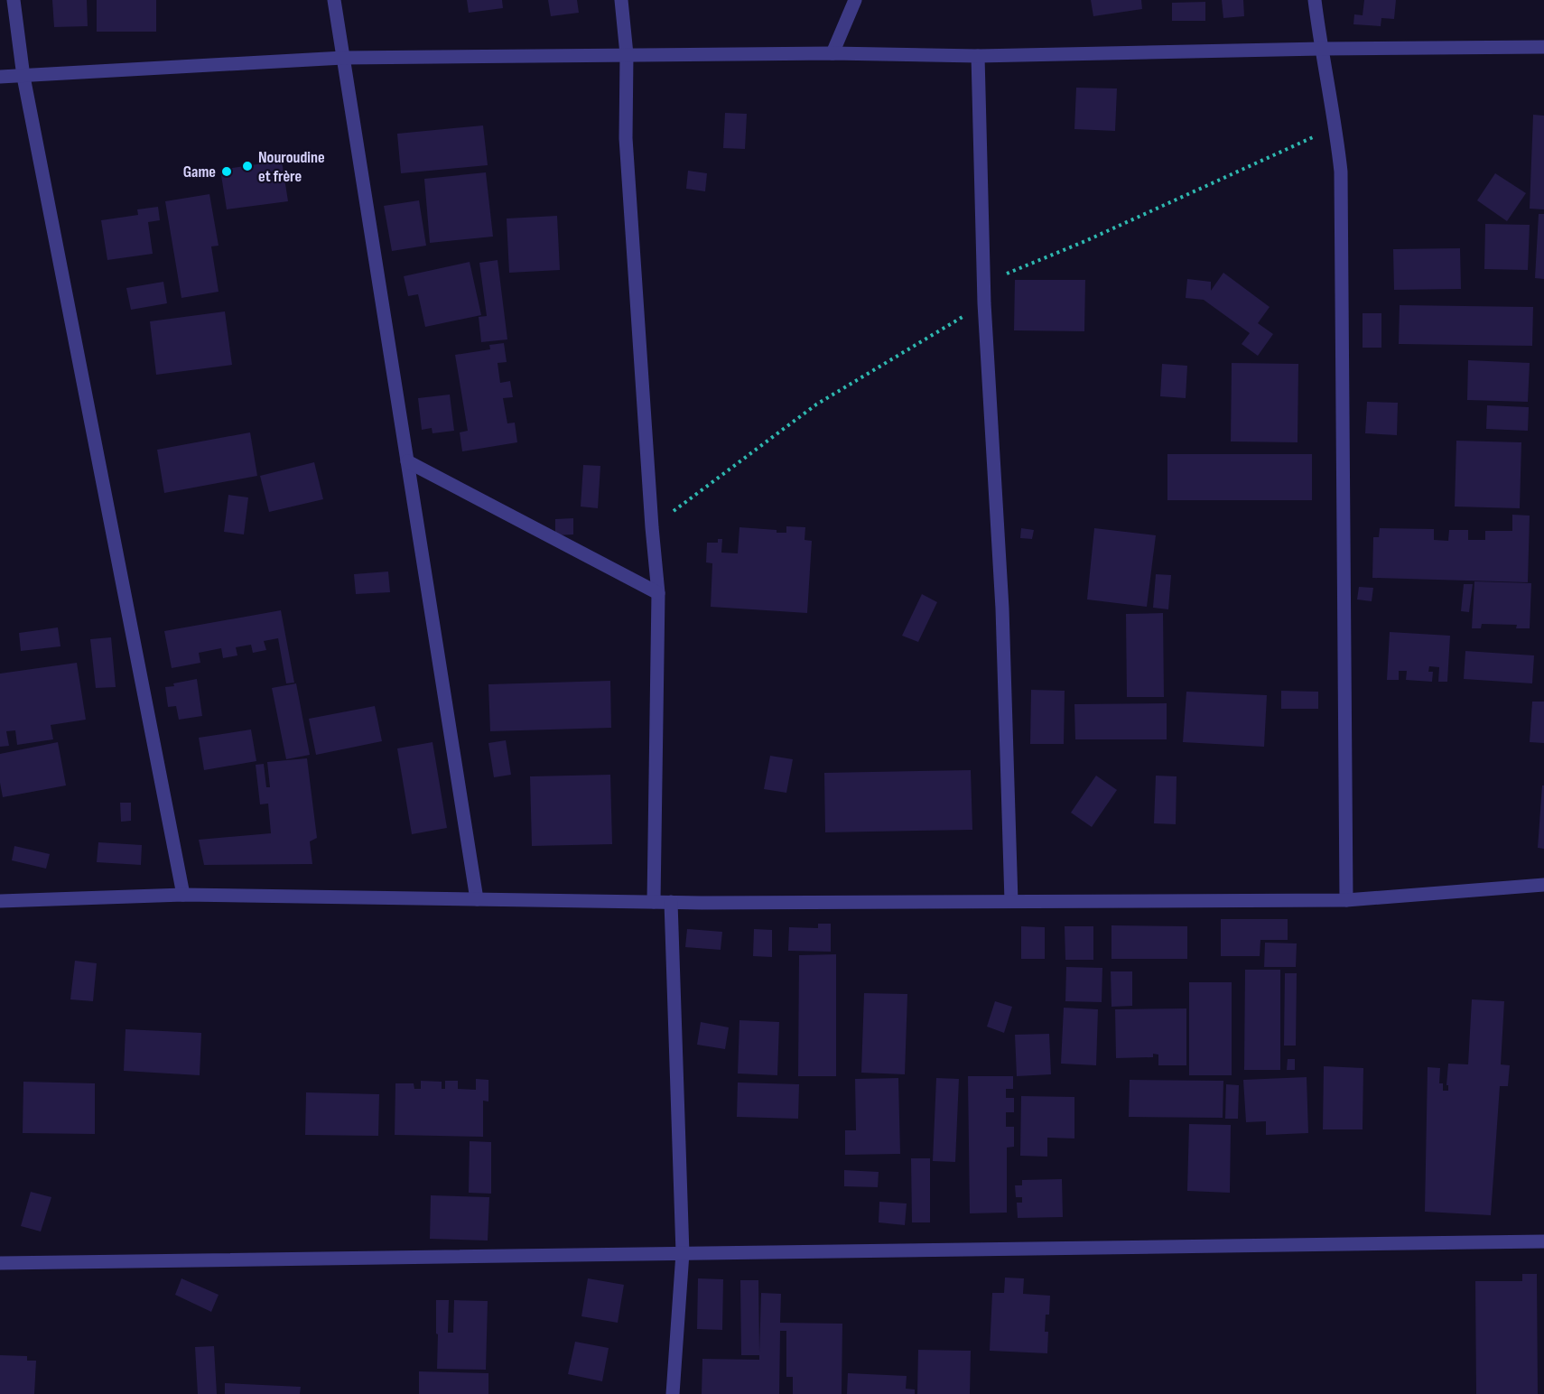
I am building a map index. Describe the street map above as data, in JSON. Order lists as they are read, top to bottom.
{
  "places": ["Nouroudine et frère", "Game"]
}
